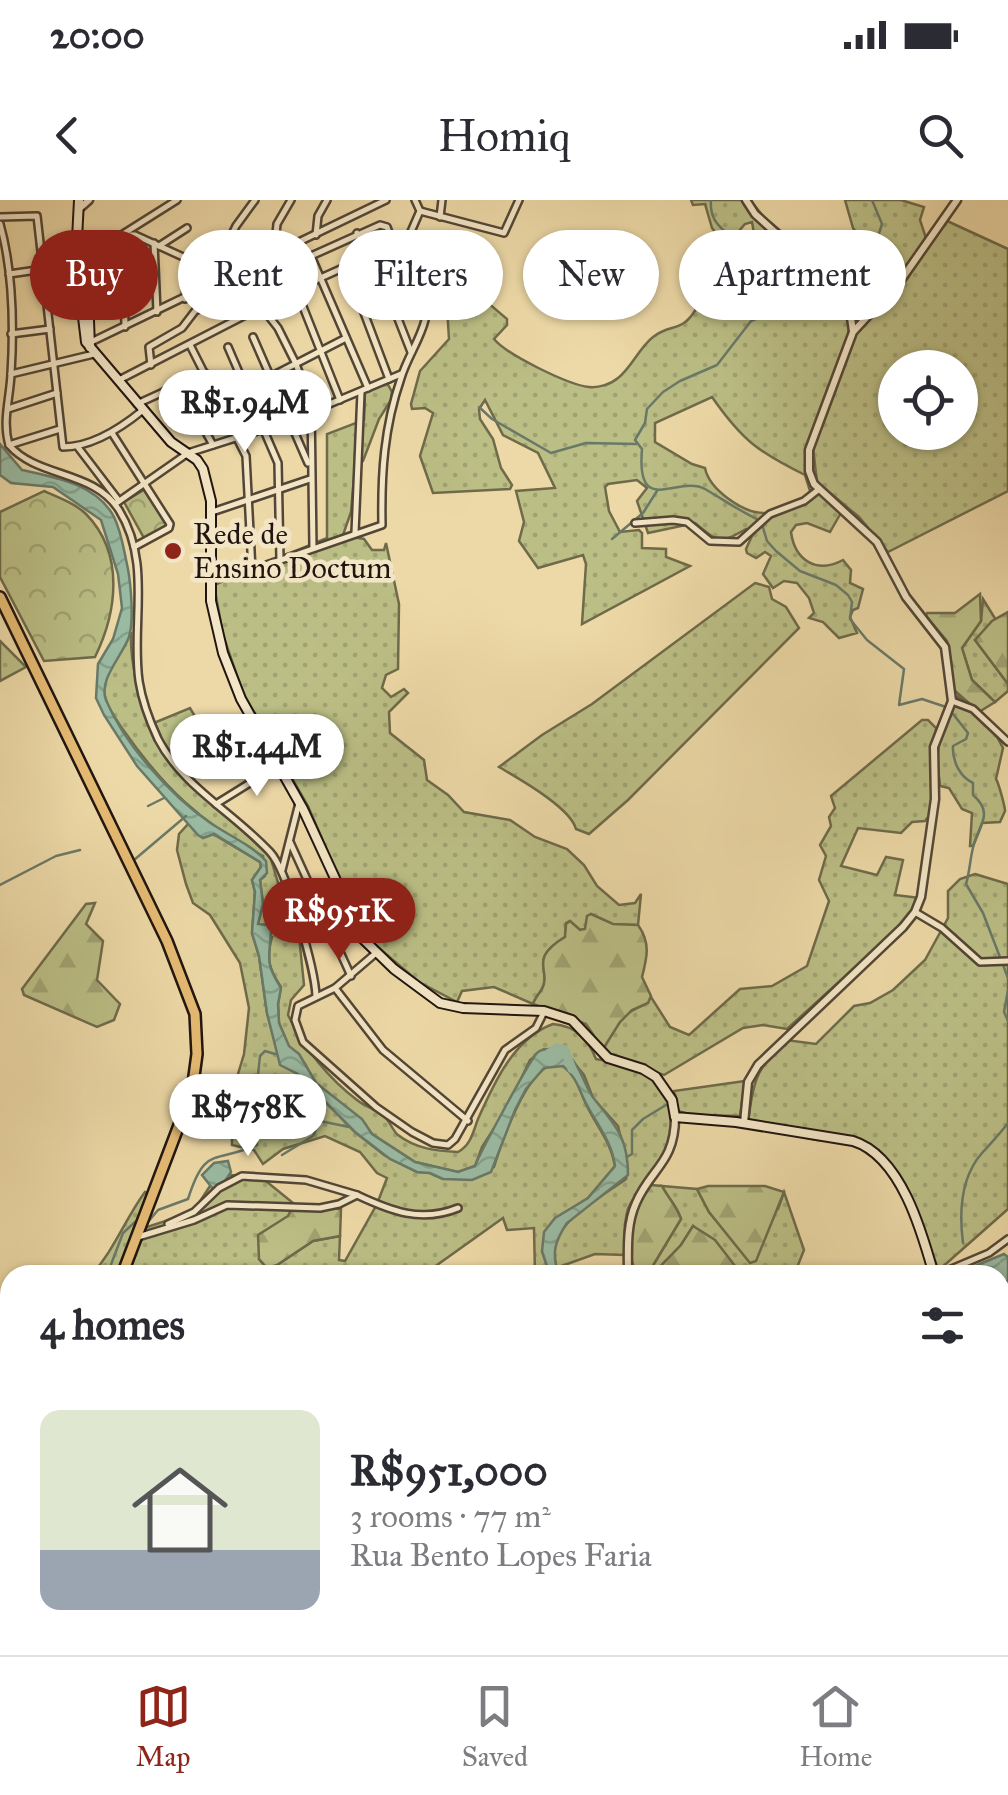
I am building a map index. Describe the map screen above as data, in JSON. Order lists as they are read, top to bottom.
{
  "places": ["Rede de Ensino Doctum"],
  "page": {
    "status": "20:00",
    "header": "Homiq",
    "chip": [
      "Buy",
      "Rent",
      "Filters",
      "New",
      "Apartment"
    ],
    "price": [
      "R$1.94M",
      "R$1.44M",
      "R$951K",
      "R$758K"
    ],
    "heading": "4 homes",
    "list": [
      {
        "name": "R$951,000",
        "note": "3 rooms · 77 m² · Rua Bento Lopes Faria"
      }
    ],
    "tabs": ["Map", "Saved", "Home"]
  }
}
